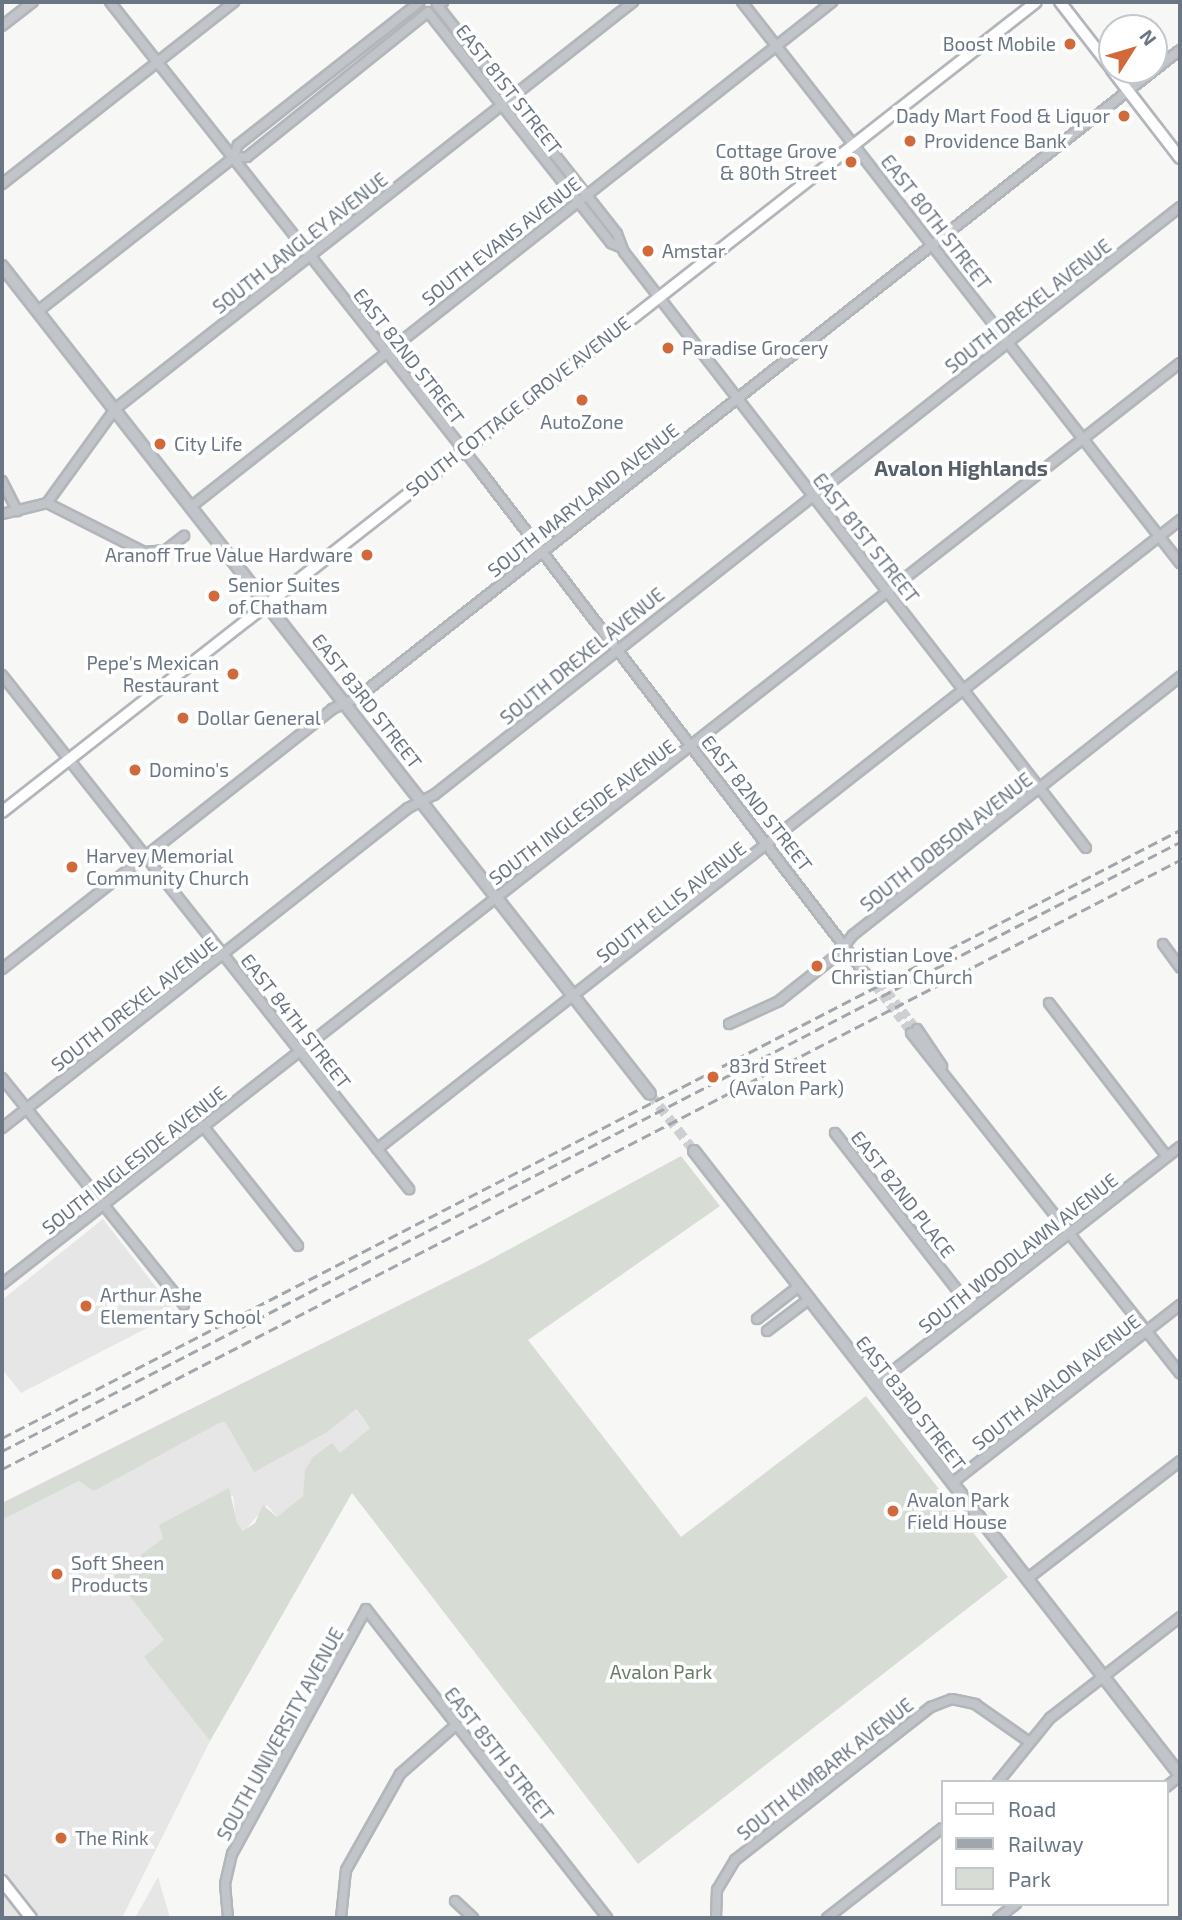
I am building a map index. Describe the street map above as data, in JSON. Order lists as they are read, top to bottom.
{
  "streets": {
    "main road": ["SOUTH COTTAGE GROVE AVENUE"],
    "street": [
      "EAST 81ST STREET",
      "EAST 80TH STREET",
      "SOUTH EVANS AVENUE",
      "SOUTH LANGLEY AVENUE",
      "SOUTH DREXEL AVENUE",
      "EAST 82ND STREET",
      "SOUTH MARYLAND AVENUE",
      "EAST 83RD STREET",
      "SOUTH INGLESIDE AVENUE",
      "SOUTH DOBSON AVENUE",
      "SOUTH ELLIS AVENUE",
      "EAST 84TH STREET",
      "EAST 82ND PLACE",
      "SOUTH WOODLAWN AVENUE",
      "SOUTH AVALON AVENUE",
      "SOUTH UNIVERSITY AVENUE",
      "EAST 85TH STREET",
      "SOUTH KIMBARK AVENUE"
    ]
  },
  "crossings": [
    ["EAST 81ST STREET", "SOUTH EVANS AVENUE"],
    ["EAST 81ST STREET", "SOUTH LANGLEY AVENUE"],
    ["EAST 81ST STREET", "SOUTH DREXEL AVENUE"],
    ["EAST 81ST STREET", "SOUTH COTTAGE GROVE AVENUE"],
    ["EAST 81ST STREET", "SOUTH MARYLAND AVENUE"],
    ["EAST 81ST STREET", "SOUTH INGLESIDE AVENUE"],
    ["EAST 81ST STREET", "SOUTH DOBSON AVENUE"],
    ["EAST 81ST STREET", "SOUTH ELLIS AVENUE"],
    ["EAST 80TH STREET", "SOUTH EVANS AVENUE"],
    ["EAST 80TH STREET", "SOUTH DREXEL AVENUE"],
    ["EAST 80TH STREET", "SOUTH COTTAGE GROVE AVENUE"],
    ["EAST 80TH STREET", "SOUTH MARYLAND AVENUE"],
    ["EAST 80TH STREET", "SOUTH INGLESIDE AVENUE"],
    ["EAST 80TH STREET", "SOUTH ELLIS AVENUE"],
    ["SOUTH EVANS AVENUE", "EAST 82ND STREET"],
    ["SOUTH EVANS AVENUE", "EAST 83RD STREET"],
    ["SOUTH LANGLEY AVENUE", "EAST 82ND STREET"],
    ["SOUTH LANGLEY AVENUE", "EAST 83RD STREET"],
    ["SOUTH DREXEL AVENUE", "EAST 82ND STREET"],
    ["SOUTH DREXEL AVENUE", "EAST 83RD STREET"],
    ["SOUTH DREXEL AVENUE", "EAST 84TH STREET"],
    ["EAST 82ND STREET", "SOUTH COTTAGE GROVE AVENUE"],
    ["EAST 82ND STREET", "SOUTH MARYLAND AVENUE"],
    ["EAST 82ND STREET", "SOUTH INGLESIDE AVENUE"],
    ["EAST 82ND STREET", "SOUTH DOBSON AVENUE"],
    ["EAST 82ND STREET", "SOUTH ELLIS AVENUE"],
    ["SOUTH COTTAGE GROVE AVENUE", "EAST 83RD STREET"],
    ["SOUTH COTTAGE GROVE AVENUE", "EAST 84TH STREET"],
    ["SOUTH MARYLAND AVENUE", "EAST 83RD STREET"],
    ["SOUTH MARYLAND AVENUE", "EAST 84TH STREET"],
    ["EAST 83RD STREET", "SOUTH INGLESIDE AVENUE"],
    ["EAST 83RD STREET", "SOUTH ELLIS AVENUE"],
    ["EAST 83RD STREET", "SOUTH WOODLAWN AVENUE"],
    ["EAST 83RD STREET", "SOUTH AVALON AVENUE"],
    ["SOUTH INGLESIDE AVENUE", "EAST 84TH STREET"],
    ["SOUTH ELLIS AVENUE", "EAST 84TH STREET"],
    ["EAST 82ND PLACE", "SOUTH WOODLAWN AVENUE"],
    ["SOUTH UNIVERSITY AVENUE", "EAST 85TH STREET"]
  ],
  "districts": ["Avalon Highlands"],
  "parks": ["Avalon Park"],
  "places": [
    "Boost Mobile",
    "Dady Mart Food & Liquor",
    "Providence Bank",
    "Cottage Grove & 80th Street",
    "Amstar",
    "Paradise Grocery",
    "AutoZone",
    "City Life",
    "Aranoff True Value Hardware",
    "Senior Suites of Chatham",
    "Pepe's Mexican Restaurant",
    "Dollar General",
    "Domino's",
    "Harvey Memorial Community Church",
    "Christian Love Christian Church",
    "83rd Street (Avalon Park)",
    "Arthur Ashe Elementary School",
    "Avalon Park Field House",
    "Soft Sheen Products",
    "The Rink"
  ],
  "legend": ["Road", "Railway", "Park"],
  "north": "top right"
}
